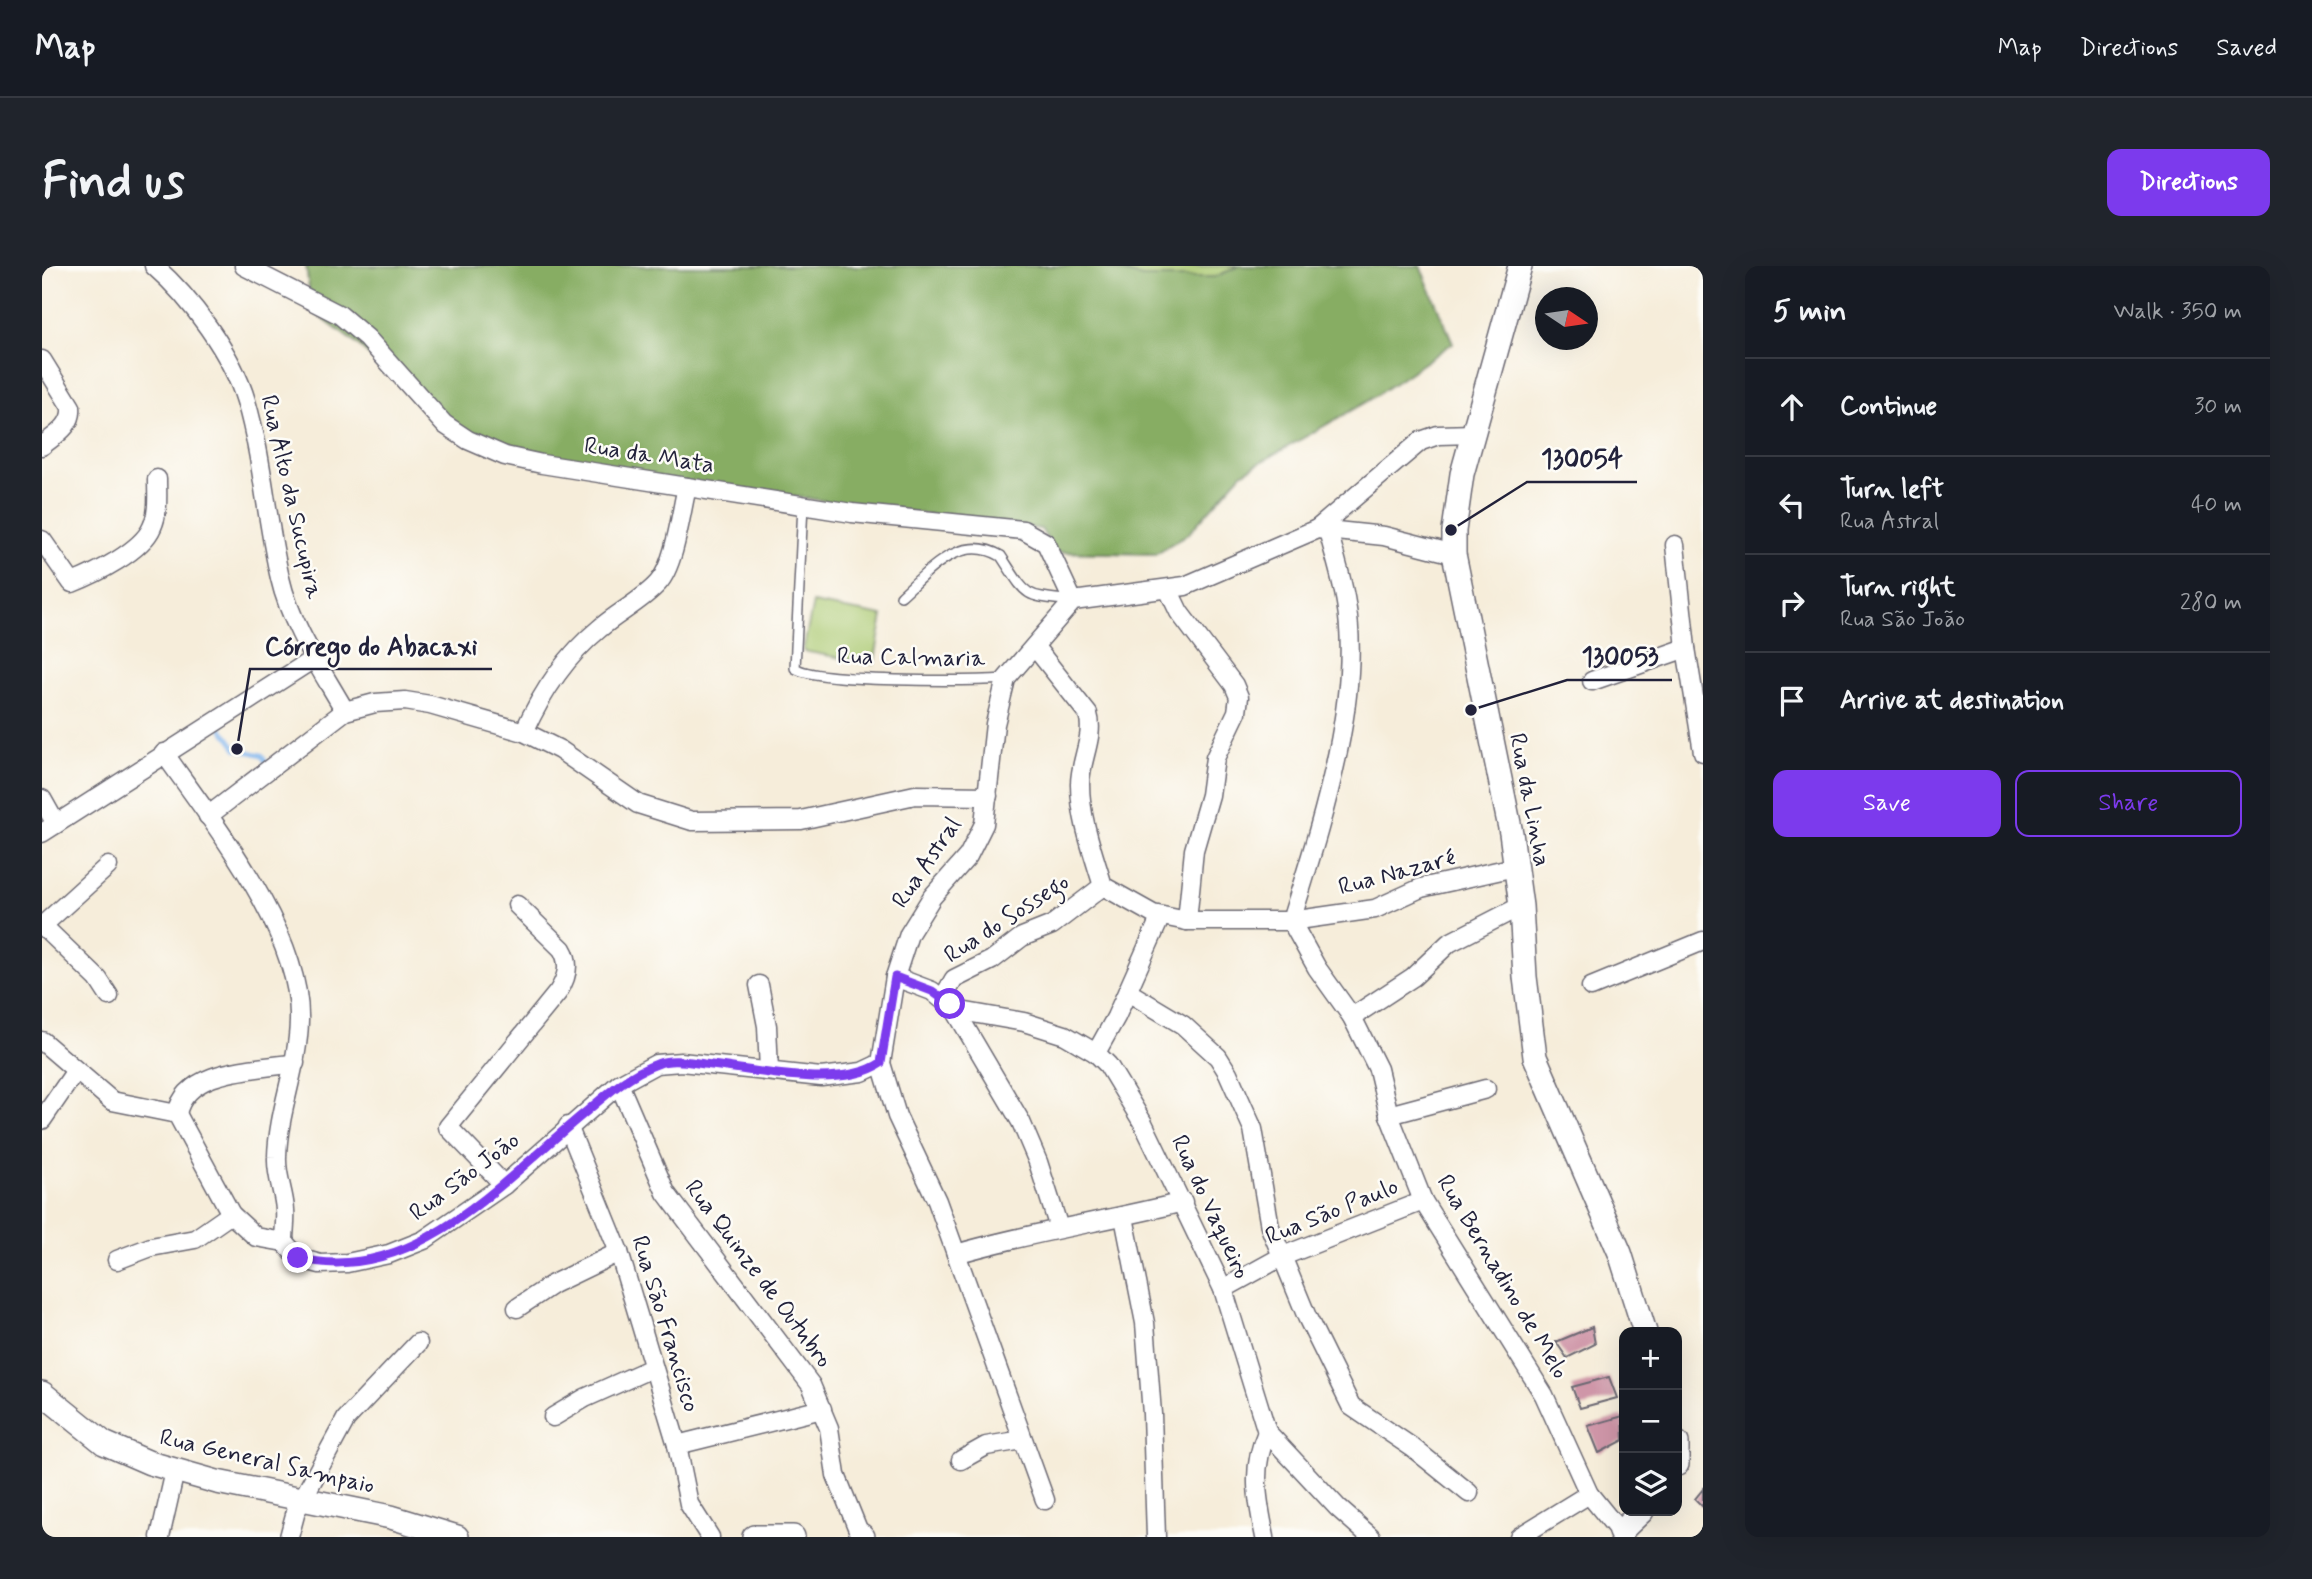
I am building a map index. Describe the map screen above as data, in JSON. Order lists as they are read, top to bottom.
{
  "streets": {
    "street": [
      "Rua da Mata",
      "Rua Alto da Sucupira",
      "Rua da Linha",
      "Rua Astral",
      "Rua Nazaré",
      "Rua do Sossego",
      "Rua São João",
      "Rua do Vaqueiro",
      "Rua São Paulo",
      "Rua Quinze de Outubro",
      "Rua Bernadino de Melo",
      "Rua São Francisco",
      "Rua General Sampaio"
    ],
    "lane": ["Rua Calmaria"]
  },
  "crossings": [
    ["Rua da Mata", "Rua Calmaria"],
    ["Rua da Mata", "Rua Astral"],
    ["Rua Calmaria", "Rua Astral"],
    ["Rua da Linha", "Rua Nazaré"],
    ["Rua Astral", "Rua São João"],
    ["Rua Astral", "Rua do Vaqueiro"],
    ["Rua Nazaré", "Rua Bernadino de Melo"],
    ["Rua do Sossego", "Rua do Vaqueiro"],
    ["Rua São João", "Rua Quinze de Outubro"],
    ["Rua São João", "Rua São Francisco"],
    ["Rua do Vaqueiro", "Rua São Paulo"],
    ["Rua São Paulo", "Rua Bernadino de Melo"]
  ],
  "places": ["130054", "130053", "Córrego do Abacaxi"],
  "north": "right",
  "page": {
    "header": "Map",
    "nav": ["Map", "Directions", "Saved"],
    "buttons": [
      "Directions",
      ["Save", "Share"]
    ],
    "title": "Find us",
    "heading": ["5 min", "Walk · 350 m"],
    "list": [
      ["Continue", "30 m"],
      ["Turn left", "Rua Astral", "40 m"],
      ["Turn right", "Rua São João", "280 m"],
      "Arrive at destination"
    ],
    "map_buttons": ["+", "−"]
  }
}
